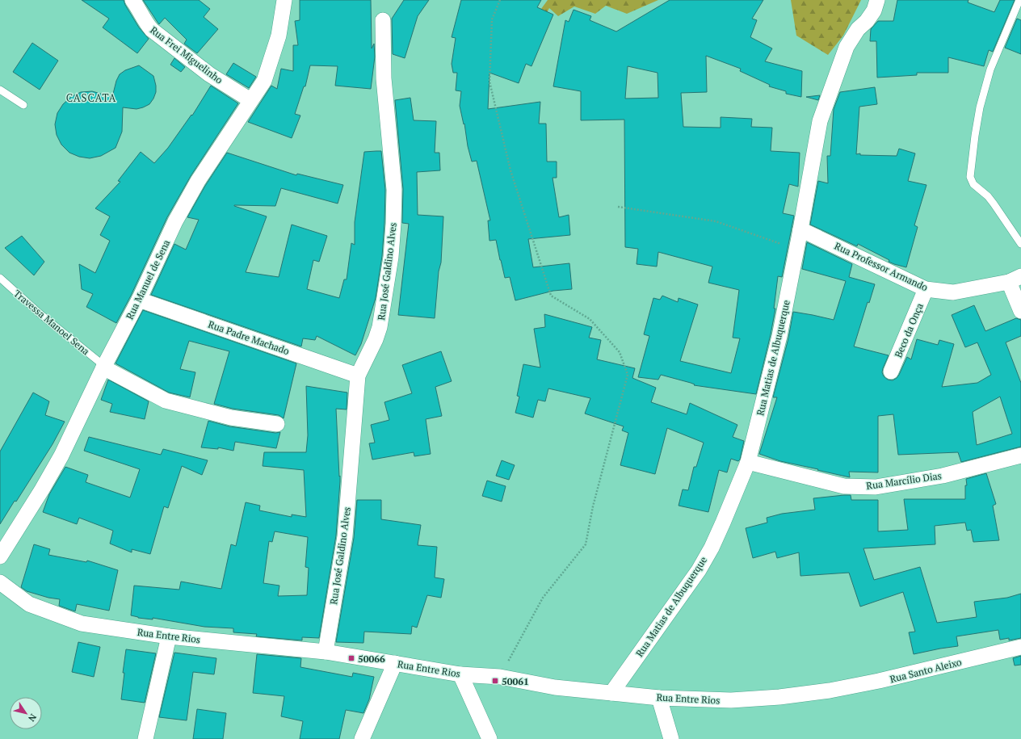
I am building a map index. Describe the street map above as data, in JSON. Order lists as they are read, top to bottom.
{
  "streets": {
    "street": [
      "Rua Frei Miguelinho",
      "Rua Professor Armando",
      "Rua José Galdino Alves",
      "Rua Manuel de Sena",
      "Beco da Onça",
      "Rua Padre Machado",
      "Rua Matias de Albuquerque",
      "Rua Marcílio Dias",
      "Rua Entre Rios",
      "Rua Santo Aleixo"
    ],
    "lane": ["Travessa Manoel Sena"]
  },
  "crossings": [
    ["Rua Frei Miguelinho", "Rua Manuel de Sena"],
    ["Rua Professor Armando", "Beco da Onça"],
    ["Rua Professor Armando", "Rua Matias de Albuquerque"],
    ["Rua José Galdino Alves", "Rua Padre Machado"],
    ["Rua José Galdino Alves", "Rua Entre Rios"],
    ["Rua Manuel de Sena", "Travessa Manoel Sena"],
    ["Rua Manuel de Sena", "Rua Padre Machado"],
    ["Rua Matias de Albuquerque", "Rua Marcílio Dias"],
    ["Rua Matias de Albuquerque", "Rua Entre Rios"],
    ["Rua Entre Rios", "Rua Santo Aleixo"]
  ],
  "districts": ["CASCATA"],
  "places": {
    "transit": ["50066", "50061"]
  },
  "north": "bottom right"
}
